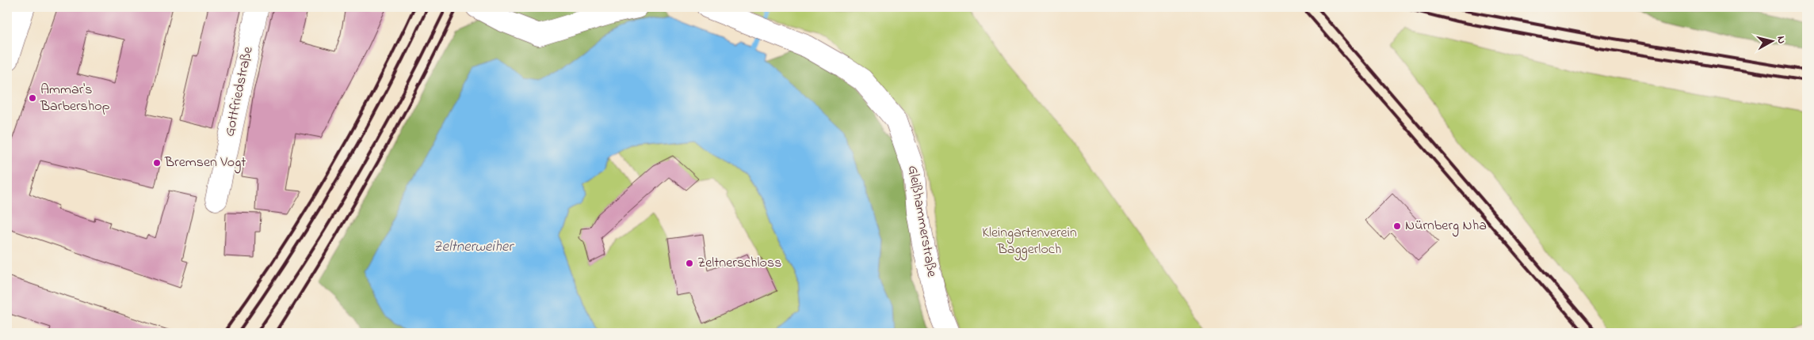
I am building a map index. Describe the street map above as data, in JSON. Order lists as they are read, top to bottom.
{
  "streets": {
    "street": ["Gottfriedstraße", "Gleißhammerstraße"]
  },
  "water": ["Zeltnerweiher"],
  "parks": ["Kleingartenverein Baggerloch"],
  "places": [
    "Ammar's Barbershop",
    "Bremsen Vogt",
    "Nürnberg Nha",
    "Zeltnerschloss"
  ],
  "north": "right"
}
